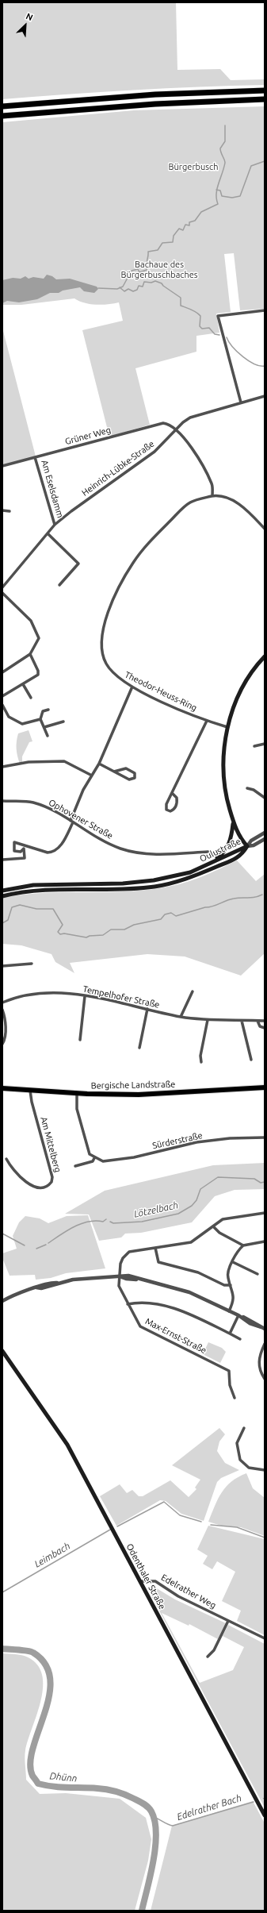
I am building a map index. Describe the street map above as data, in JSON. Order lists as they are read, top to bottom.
{
  "streets": {
    "main road": ["Oulustraße", "Bergische Landstraße", "Odenthaler Straße"],
    "street": [
      "Grüner Weg",
      "Heinrich-Lübke-Straße",
      "Am Eselsdamm",
      "Theodor-Heuss-Ring",
      "Ophovener Straße",
      "Tempelhofer Straße",
      "Sürderstraße",
      "Am Mittelberg",
      "Max-Ernst-Straße",
      "Edelrather Weg"
    ]
  },
  "crossings": [
    ["Grüner Weg", "Heinrich-Lübke-Straße"],
    ["Grüner Weg", "Am Eselsdamm"],
    ["Heinrich-Lübke-Straße", "Am Eselsdamm"],
    ["Bergische Landstraße", "Am Mittelberg"],
    ["Odenthaler Straße", "Edelrather Weg"]
  ],
  "water": [
    "Lötzelbach",
    "Leimbach",
    "Dhünn",
    "Edelrather Bach"
  ],
  "parks": ["Bürgerbusch", "Bachaue des Bürgerbuschbaches"],
  "north": "top right"
}
